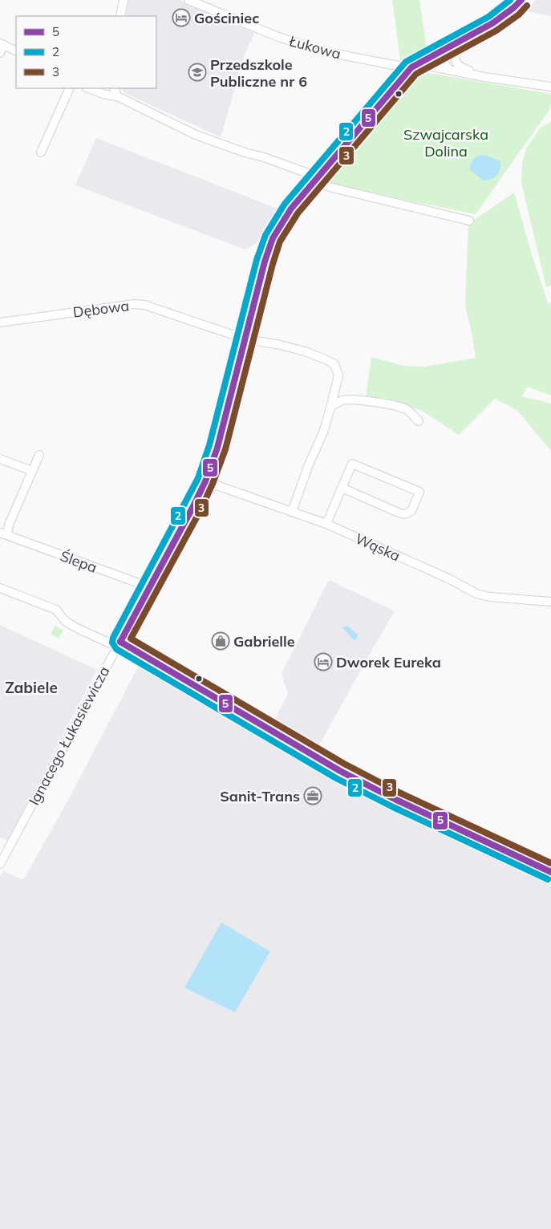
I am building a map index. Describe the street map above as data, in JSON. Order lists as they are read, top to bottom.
{
  "streets": {
    "street": [
      "Łukowa",
      "Dębowa",
      "Wąska",
      "Ślepa",
      "Ignacego Łukasiewicza"
    ]
  },
  "crossings": [
    ["Łukowa", "Ignacego Łukasiewicza"],
    ["Dębowa", "Wąska"],
    ["Dębowa", "Ignacego Łukasiewicza"],
    ["Wąska", "Ignacego Łukasiewicza"],
    ["Ślepa", "Ignacego Łukasiewicza"]
  ],
  "districts": ["Zabiele"],
  "parks": ["Szwajcarska Dolina"],
  "places": {
    "hotel": ["Gościniec", "Dworek Eureka"],
    "school or university": ["Przedszkole Publiczne nr 6"],
    "shop": ["Gabrielle"],
    "office": ["Sanit-Trans"]
  },
  "lines": ["transit line 5", "transit line 2", "transit line 3"],
  "legend": ["5", "2", "3"]
}
